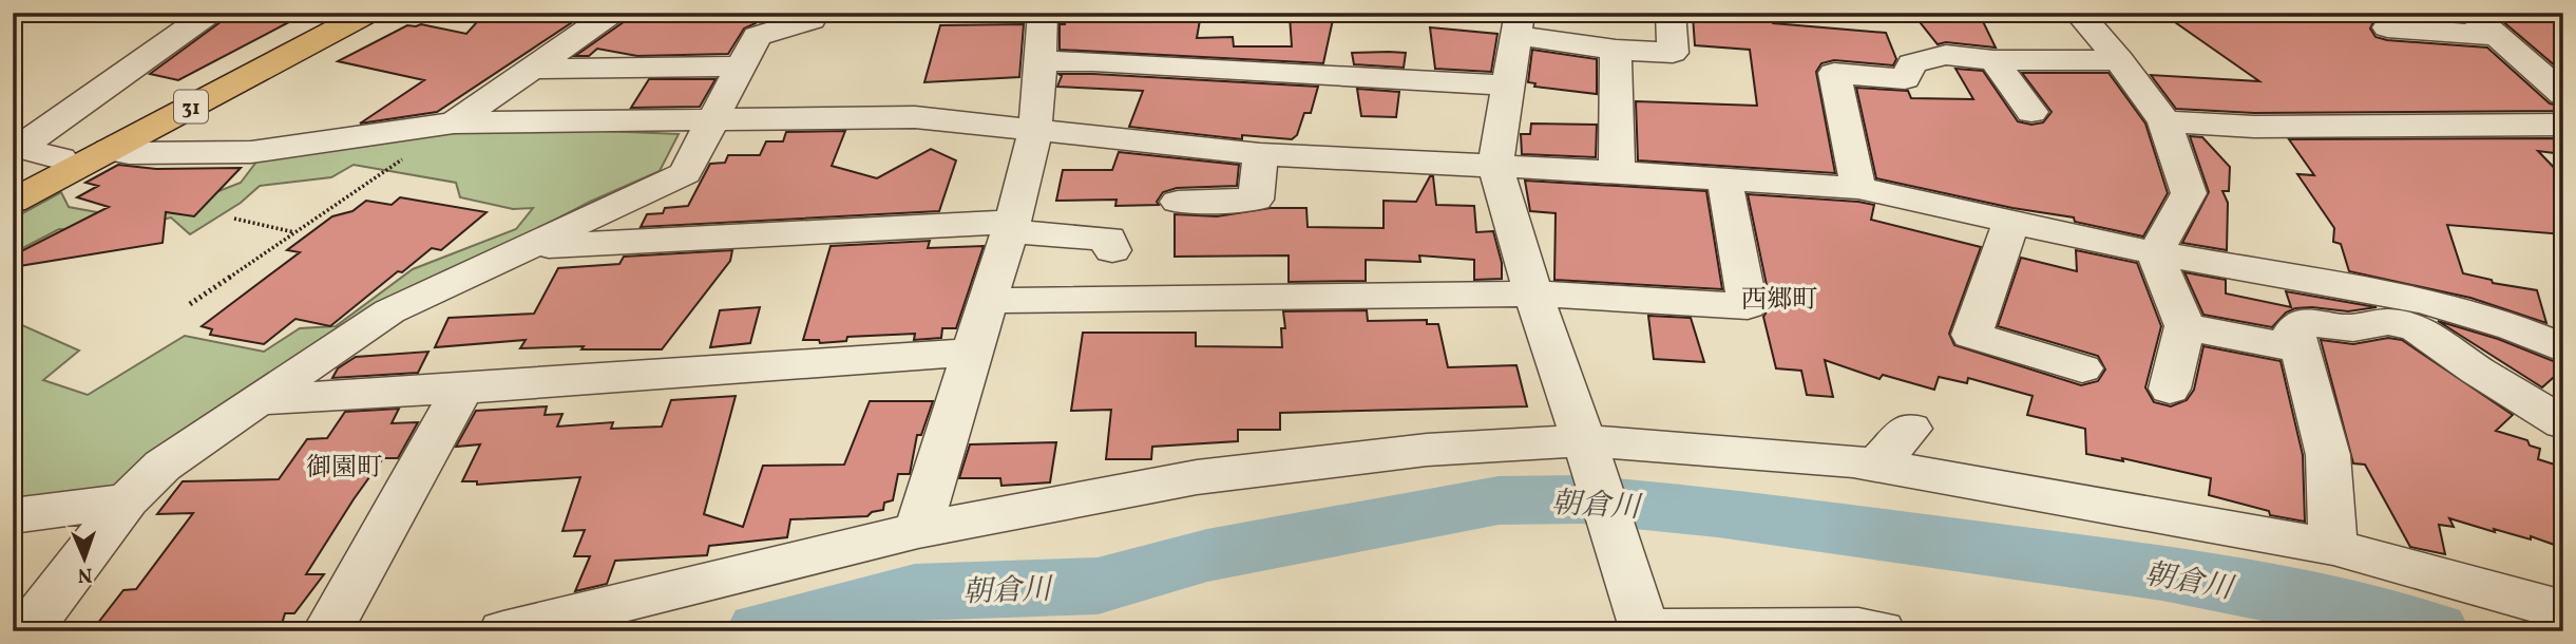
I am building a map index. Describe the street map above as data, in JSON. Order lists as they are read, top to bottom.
{
  "streets": {
    "main road": ["31"]
  },
  "districts": ["西郷町", "御園町"],
  "water": ["朝倉川"],
  "north": "bottom"
}
